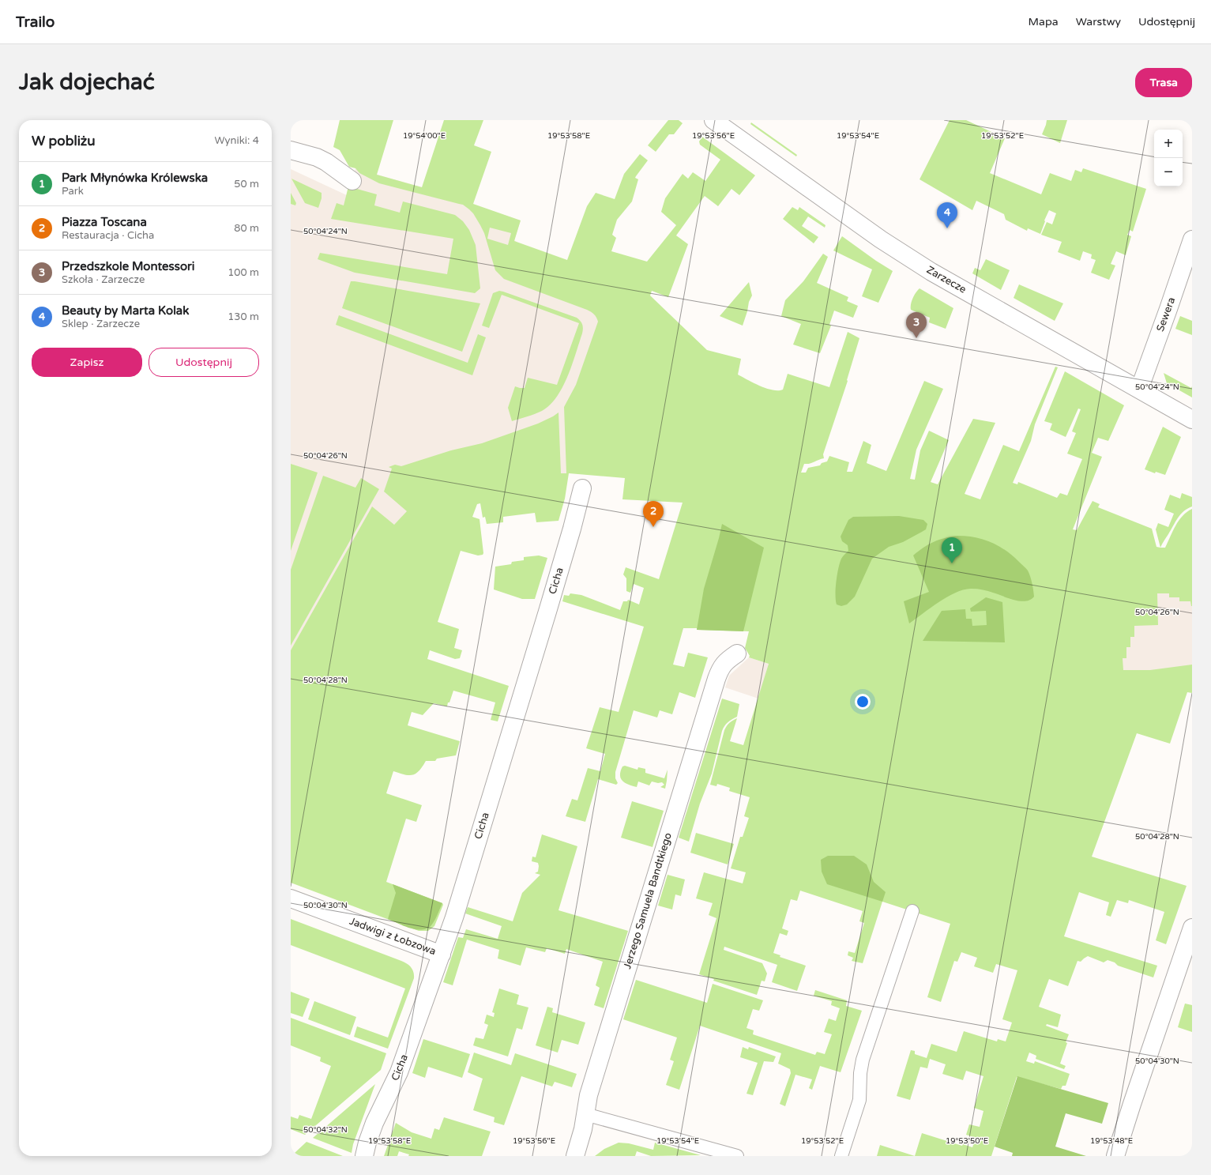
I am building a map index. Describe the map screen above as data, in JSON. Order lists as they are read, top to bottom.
{
  "streets": {
    "street": [
      "Zarzecze",
      "Sewera",
      "Cicha",
      "Jerzego Samuela Bandtkiego",
      "Jadwigi z Łobzowa"
    ]
  },
  "crossings": [
    ["Zarzecze", "Sewera"],
    ["Cicha", "Jadwigi z Łobzowa"]
  ],
  "page": {
    "header": "Trailo",
    "nav": ["Mapa", "Warstwy", "Udostępnij"],
    "buttons": [
      "Trasa",
      ["Zapisz", "Udostępnij"]
    ],
    "title": "Jak dojechać",
    "heading": ["W pobliżu", "Wyniki: 4"],
    "map_buttons": ["+", "−"],
    "list": [
      {
        "mark": "1",
        "name": "Park Młynówka Królewska",
        "note": "Park",
        "value": "50 m"
      },
      {
        "mark": "2",
        "name": "Piazza Toscana",
        "note": "Restauracja · Cicha",
        "value": "80 m"
      },
      {
        "mark": "3",
        "name": "Przedszkole Montessori",
        "note": "Szkoła · Zarzecze",
        "value": "100 m"
      },
      {
        "mark": "4",
        "name": "Beauty by Marta Kolak",
        "note": "Sklep · Zarzecze",
        "value": "130 m"
      }
    ],
    "pins": [
      "4",
      "3",
      "2",
      "1"
    ]
  },
  "coordinates": [
    "19°53'58\"E",
    "19°53'56\"E",
    "19°53'54\"E",
    "19°53'52\"E",
    "19°54'00\"E",
    "50°04'24\"N",
    "50°04'26\"N",
    "50°04'28\"N",
    "50°04'30\"N",
    "50°04'32\"N",
    "19°53'50\"E",
    "19°53'48\"E"
  ]
}
